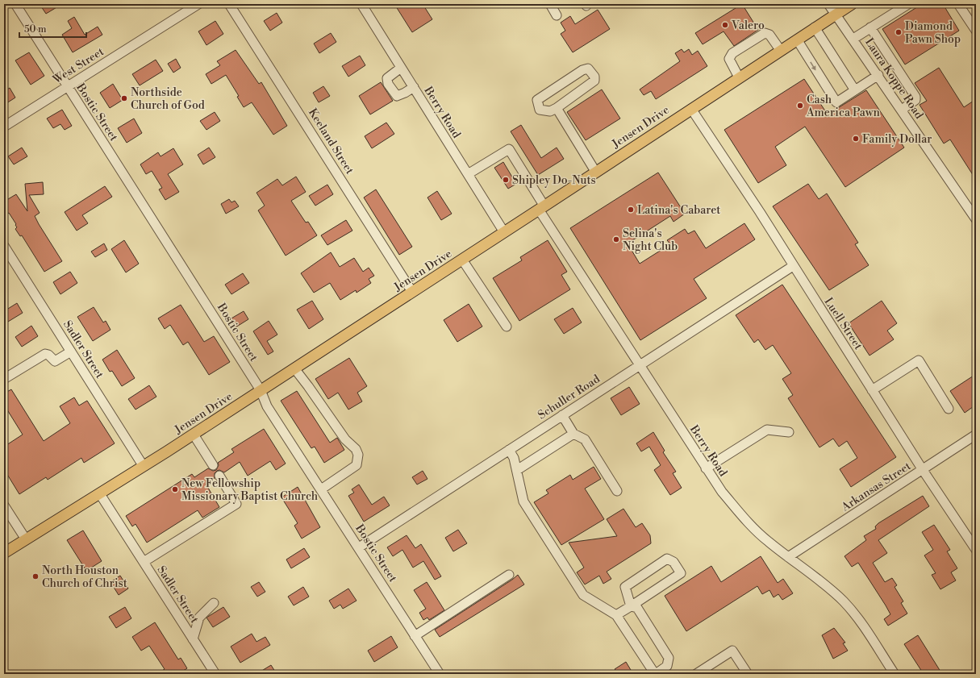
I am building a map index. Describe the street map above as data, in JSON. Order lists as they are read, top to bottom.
{
  "streets": {
    "main road": ["Jensen Drive"],
    "street": [
      "West Street",
      "Laura Koppe Road",
      "Bostic Street",
      "Berry Road",
      "Keeland Street",
      "Luell Street",
      "Sadler Street",
      "Schuller Road",
      "Arkansas Street"
    ]
  },
  "crossings": [
    ["West Street", "Bostic Street"],
    ["Laura Koppe Road", "Jensen Drive"],
    ["Bostic Street", "Jensen Drive"],
    ["Bostic Street", "Schuller Road"],
    ["Berry Road", "Jensen Drive"],
    ["Berry Road", "Schuller Road"],
    ["Berry Road", "Arkansas Street"],
    ["Jensen Drive", "Keeland Street"],
    ["Jensen Drive", "Luell Street"],
    ["Jensen Drive", "Sadler Street"],
    ["Luell Street", "Schuller Road"],
    ["Luell Street", "Arkansas Street"]
  ],
  "places": [
    "Valero",
    "Diamond Pawn Shop",
    "Northside Church of God",
    "Cash America Pawn",
    "Family Dollar",
    "Shipley Do-Nuts",
    "Latina's Cabaret",
    "Selina's Night Club",
    "New Fellowship Missionary Baptist Church",
    "North Houston Church of Christ"
  ],
  "scale_bar": "50 m"
}
